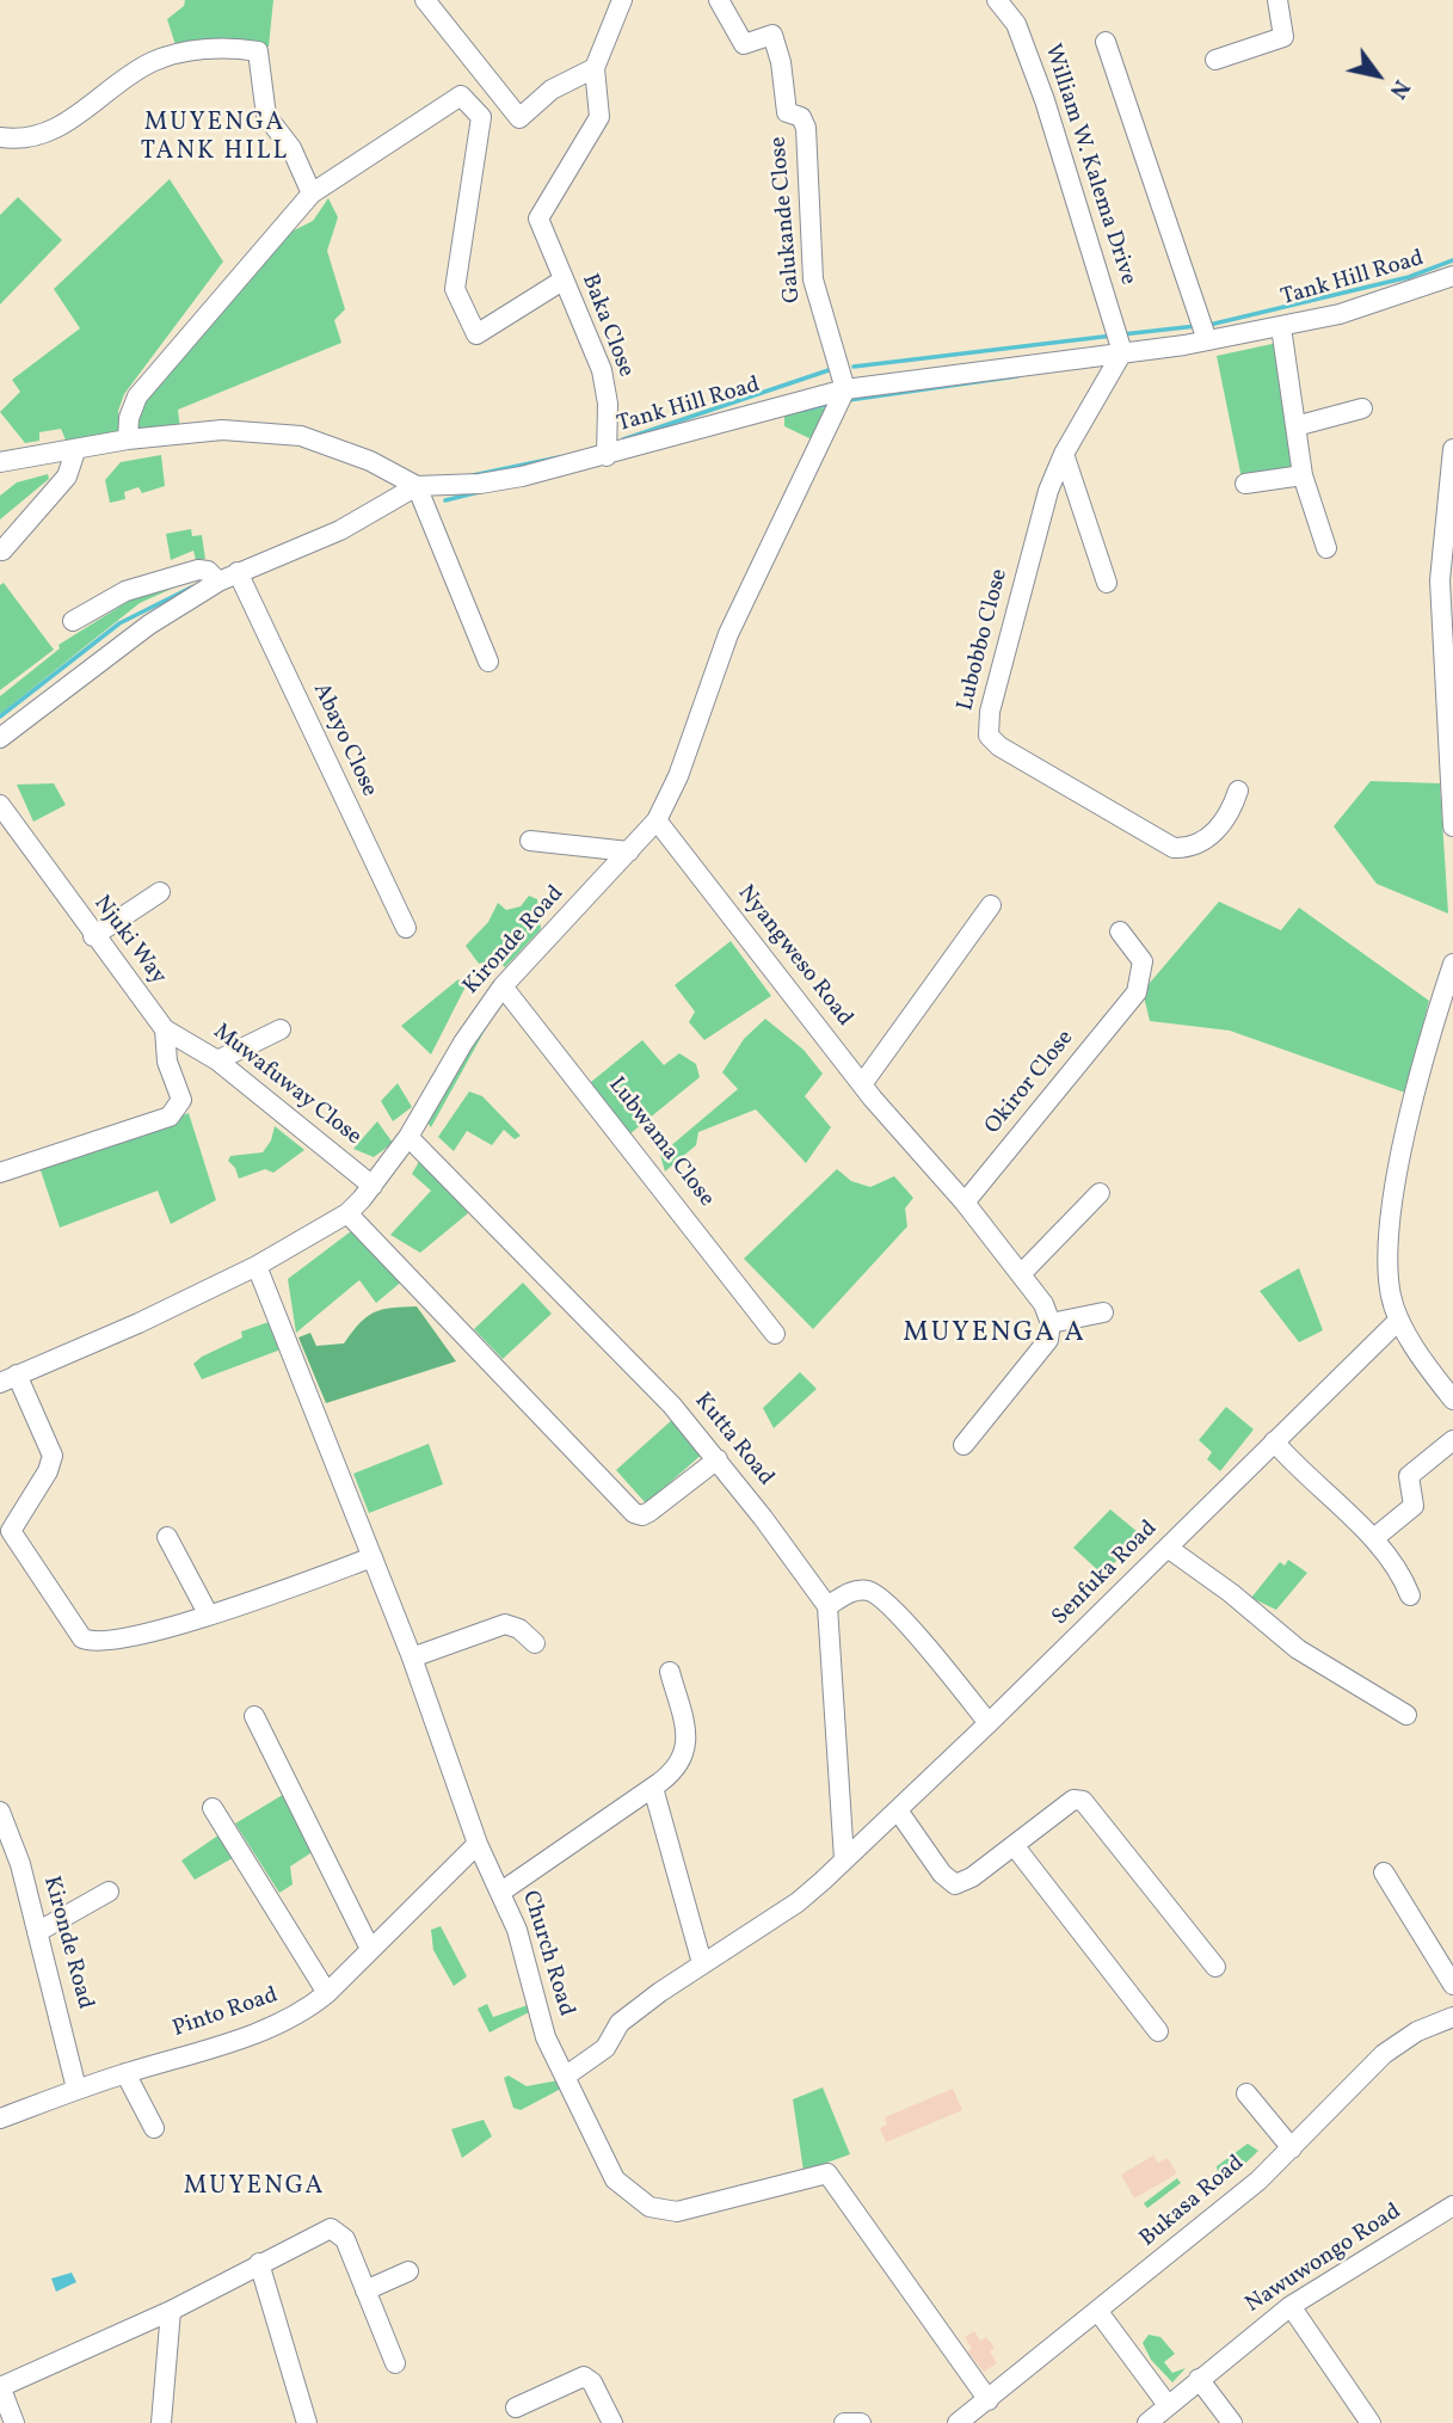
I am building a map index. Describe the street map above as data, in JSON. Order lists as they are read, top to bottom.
{
  "streets": {
    "street": [
      "William W. Kalema Drive",
      "Galukande Close",
      "Tank Hill Road",
      "Baka Close",
      "Lubobbo Close",
      "Abayo Close",
      "Njuki Way",
      "Kironde Road",
      "Nyangweso Road",
      "Okiror Close",
      "Muwafuway Close",
      "Lubwama Close",
      "Kutta Road",
      "Senfuka Road",
      "Church Road",
      "Pinto Road",
      "Bukasa Road",
      "Nawuwongo Road"
    ]
  },
  "crossings": [
    ["William W. Kalema Drive", "Tank Hill Road"],
    ["William W. Kalema Drive", "Lubobbo Close"],
    ["Galukande Close", "Tank Hill Road"],
    ["Galukande Close", "Kironde Road"],
    ["Tank Hill Road", "Baka Close"],
    ["Tank Hill Road", "Lubobbo Close"],
    ["Tank Hill Road", "Abayo Close"],
    ["Tank Hill Road", "Kironde Road"],
    ["Njuki Way", "Muwafuway Close"],
    ["Kironde Road", "Nyangweso Road"],
    ["Kironde Road", "Muwafuway Close"],
    ["Kironde Road", "Lubwama Close"],
    ["Kironde Road", "Kutta Road"],
    ["Kironde Road", "Church Road"],
    ["Kironde Road", "Pinto Road"],
    ["Nyangweso Road", "Okiror Close"],
    ["Senfuka Road", "Church Road"],
    ["Church Road", "Pinto Road"],
    ["Church Road", "Bukasa Road"]
  ],
  "districts": ["MUYENGA TANK HILL", "MUYENGA A", "MUYENGA"],
  "north": "bottom right"
}
